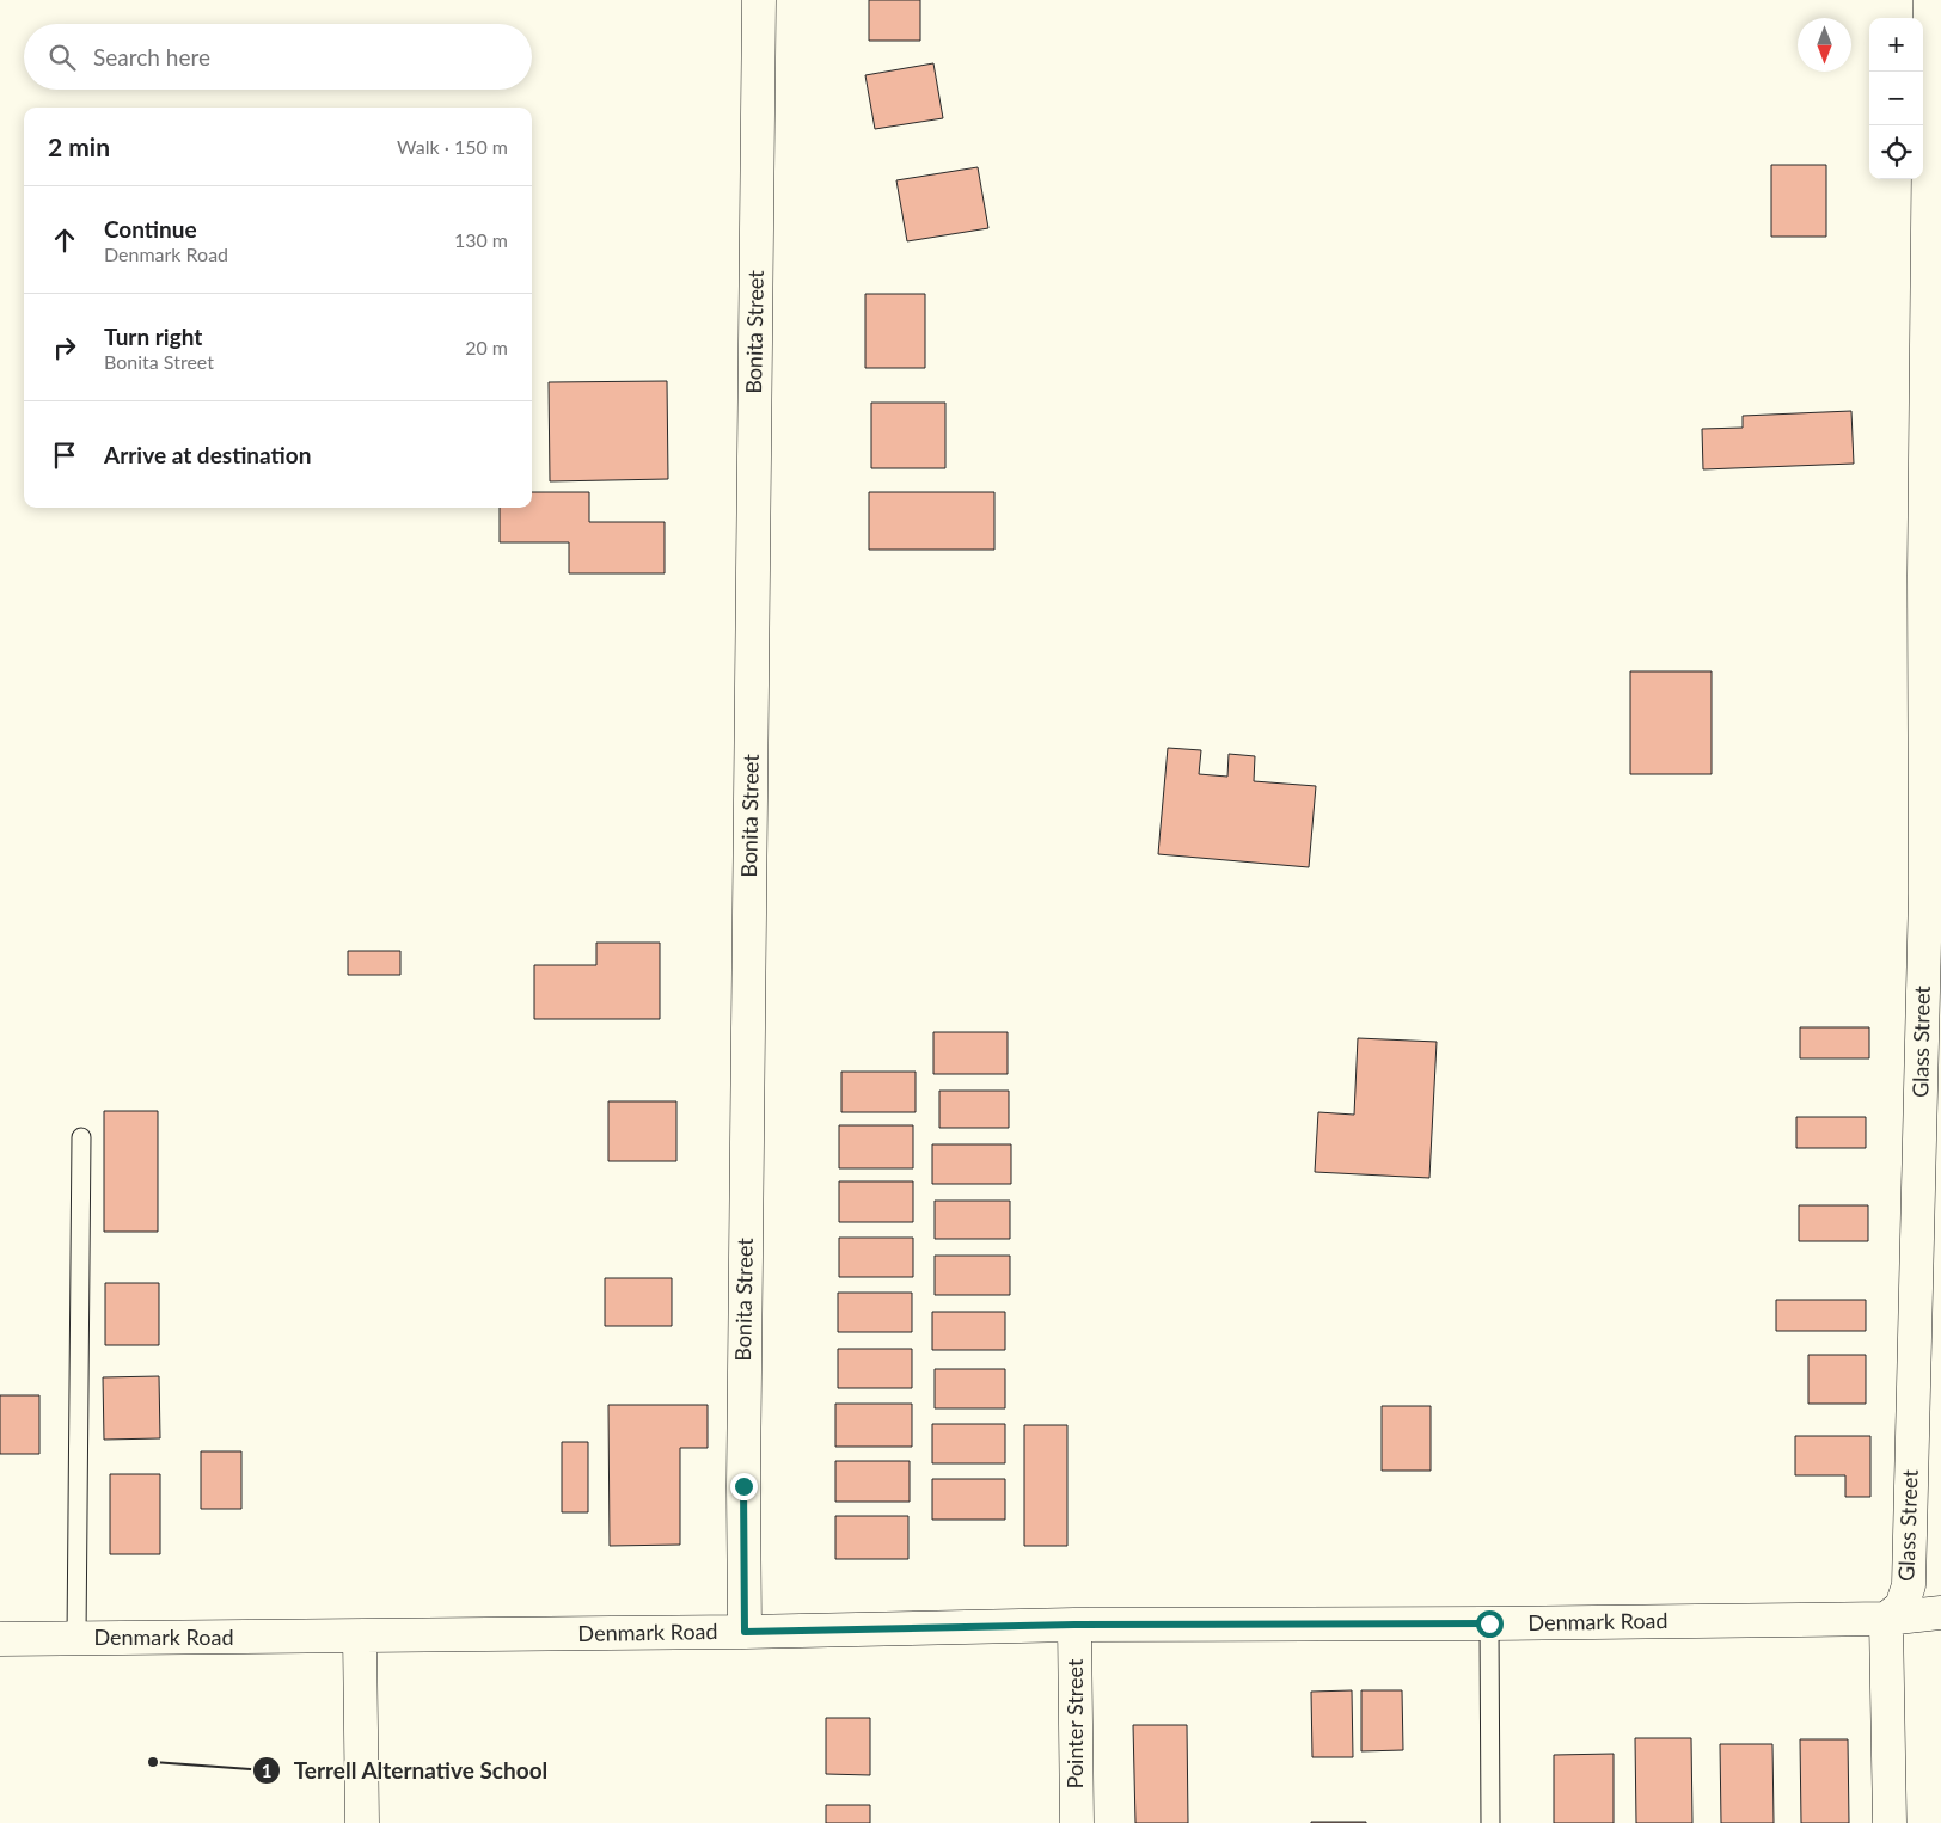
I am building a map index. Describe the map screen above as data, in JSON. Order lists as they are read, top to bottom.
{
  "streets": {
    "street": [
      "Bonita Street",
      "Glass Street",
      "Denmark Road",
      "Pointer Street"
    ]
  },
  "crossings": [
    ["Bonita Street", "Denmark Road"],
    ["Glass Street", "Denmark Road"],
    ["Denmark Road", "Pointer Street"]
  ],
  "places": ["Terrell Alternative School"],
  "north": "bottom",
  "page": {
    "map_buttons": ["+", "−"],
    "search": "Search here",
    "heading": ["2 min", "Walk · 150 m"],
    "list": [
      ["Continue", "Denmark Road", "130 m"],
      ["Turn right", "Bonita Street", "20 m"],
      "Arrive at destination"
    ]
  }
}
